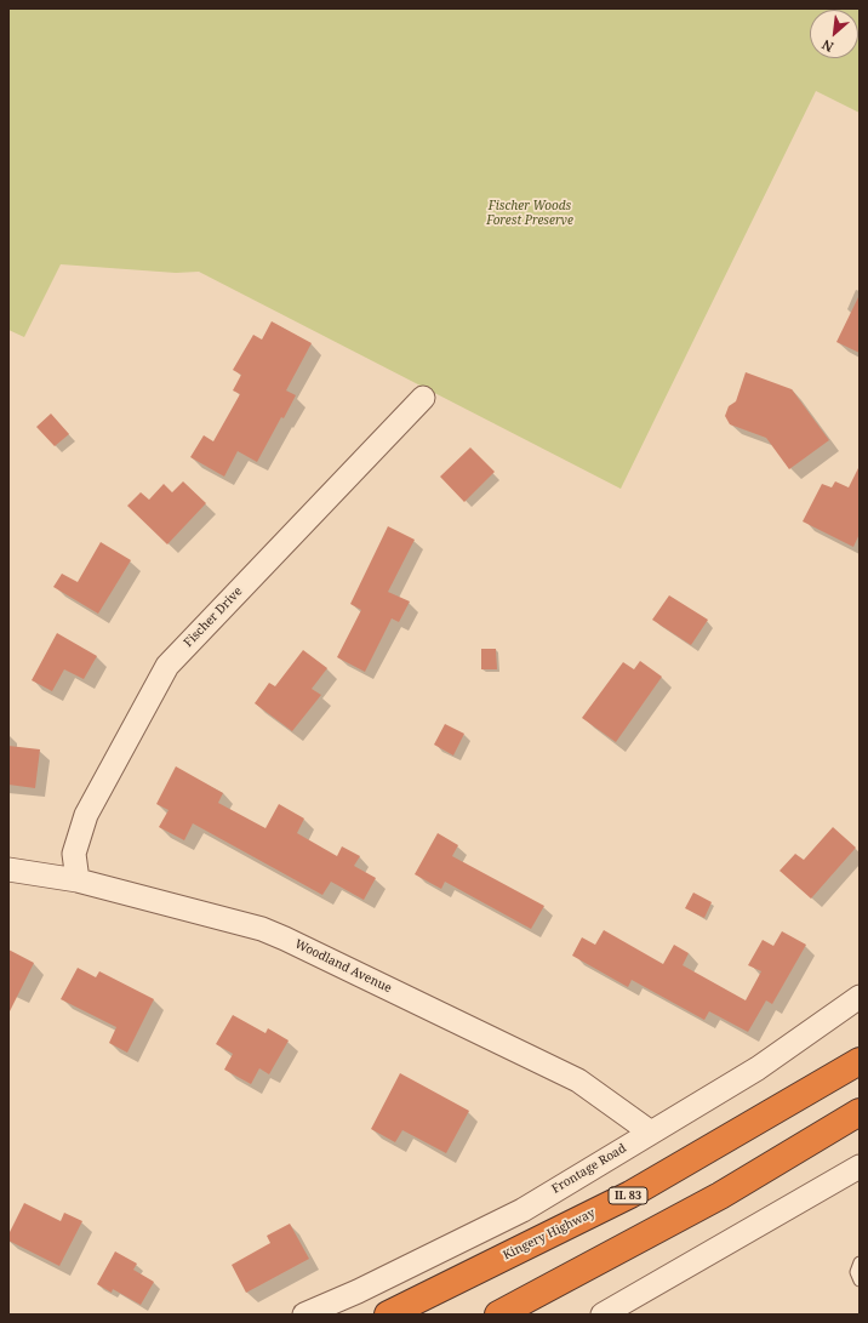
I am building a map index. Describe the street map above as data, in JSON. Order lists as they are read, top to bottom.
{
  "streets": {
    "highway": ["IL 83", "Kingery Highway"],
    "street": ["Fischer Drive", "Woodland Avenue", "Frontage Road"]
  },
  "crossings": [
    ["Fischer Drive", "Woodland Avenue"],
    ["Woodland Avenue", "Frontage Road"]
  ],
  "parks": ["Fischer Woods Forest Preserve"],
  "north": "bottom left"
}
